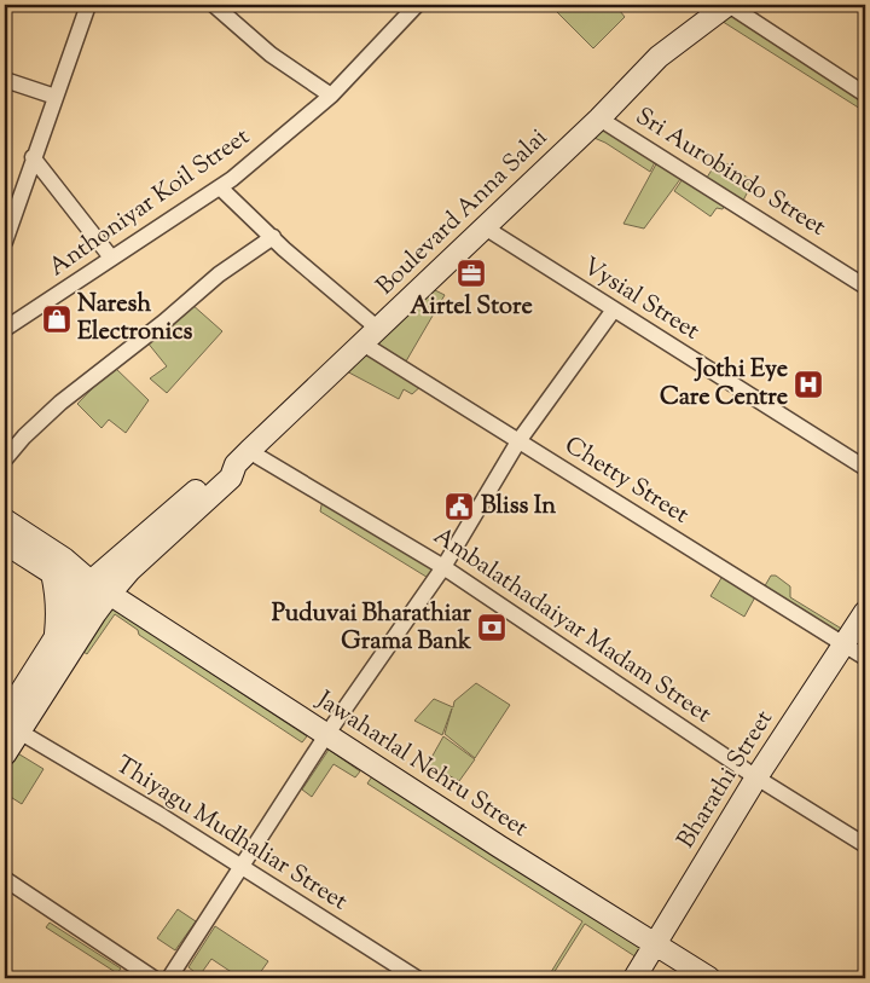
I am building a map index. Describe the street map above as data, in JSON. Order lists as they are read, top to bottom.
{
  "streets": {
    "main road": ["Boulevard Anna Salai", "Jawaharlal Nehru Street", "Bharathi Street"],
    "street": [
      "Sri Aurobindo Street",
      "Anthoniyar Koil Street",
      "Vysial Street",
      "Chetty Street",
      "Ambalathadaiyar Madam Street",
      "Thiyagu Mudhaliar Street"
    ]
  },
  "crossings": [
    ["Sri Aurobindo Street", "Boulevard Anna Salai"],
    ["Anthoniyar Koil Street", "Chetty Street"],
    ["Boulevard Anna Salai", "Vysial Street"],
    ["Boulevard Anna Salai", "Chetty Street"],
    ["Boulevard Anna Salai", "Ambalathadaiyar Madam Street"],
    ["Boulevard Anna Salai", "Jawaharlal Nehru Street"],
    ["Boulevard Anna Salai", "Thiyagu Mudhaliar Street"],
    ["Chetty Street", "Bharathi Street"],
    ["Ambalathadaiyar Madam Street", "Bharathi Street"],
    ["Jawaharlal Nehru Street", "Bharathi Street"]
  ],
  "places": {
    "office": ["Airtel Store"],
    "shop": ["Naresh Electronics"],
    "hospital": ["Jothi Eye Care Centre"],
    "public building": ["Bliss In"],
    "bank": ["Puduvai Bharathiar Grama Bank"]
  }
}
